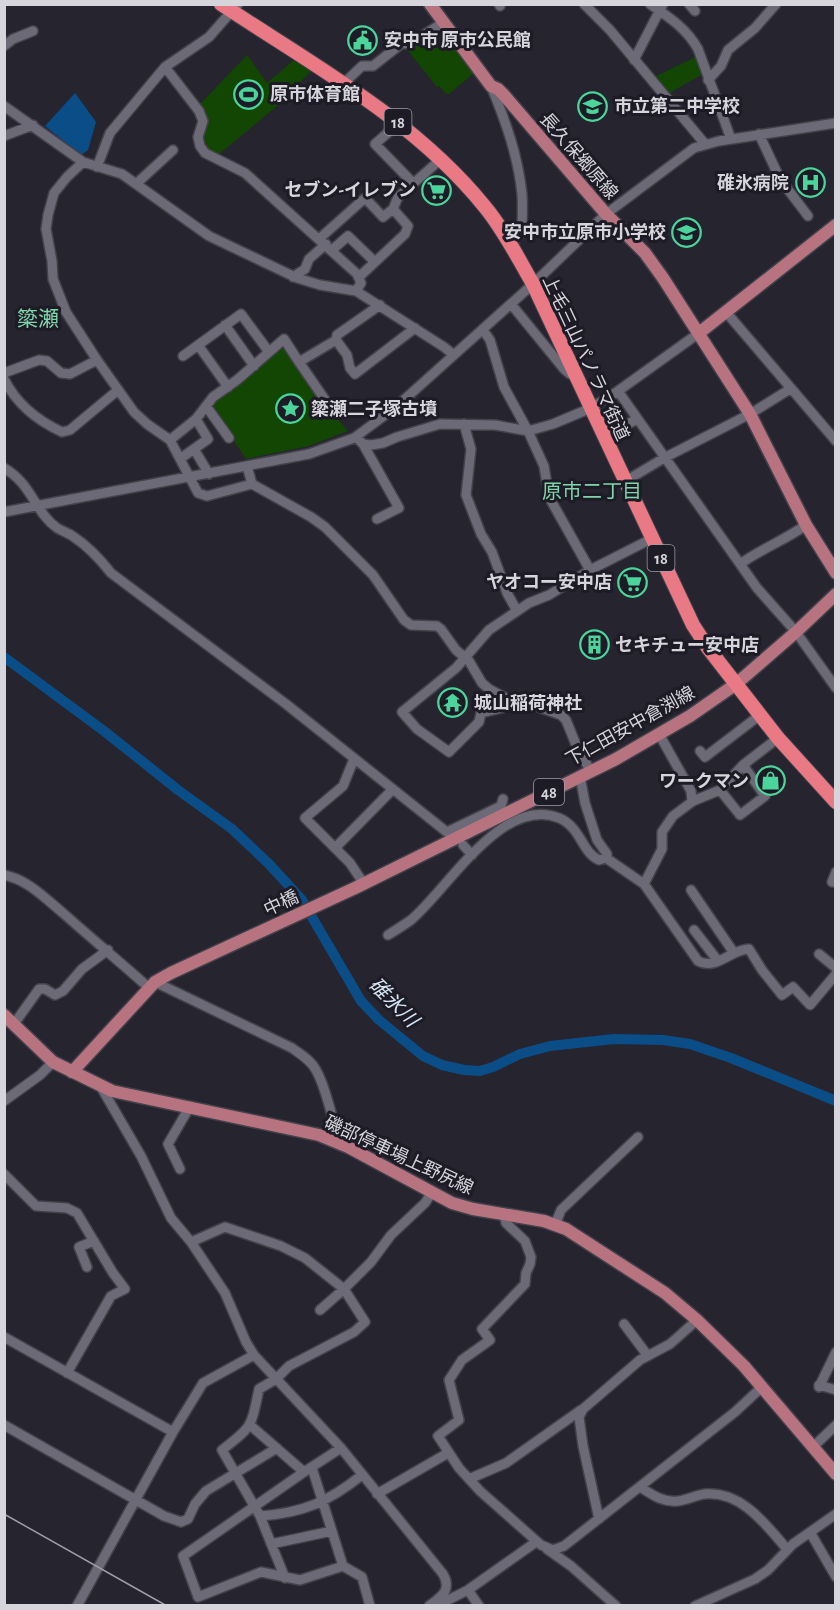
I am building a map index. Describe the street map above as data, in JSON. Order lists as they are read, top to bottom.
{
  "streets": {
    "highway": ["18", "上毛三山パノラマ街道"],
    "main road": [
      "長久保郷原線",
      "下仁田安中倉渕線",
      "48",
      "中橋",
      "磯部停車場上野尻線"
    ]
  },
  "crossings": [
    ["上毛三山パノラマ街道", "下仁田安中倉渕線"],
    ["下仁田安中倉渕線", "中橋"],
    ["48", "中橋"],
    ["48", "磯部停車場上野尻線"]
  ],
  "districts": ["簗瀬", "原市二丁目"],
  "water": ["碓氷川"],
  "places": {
    "public building": ["安中市 原市公民館"],
    "sports": ["原市体育館"],
    "school or university": ["市立第二中学校", "安中市立原市小学校"],
    "hospital": ["碓氷病院"],
    "supermarket": ["セブン-イレブン", "ヤオコー安中店"],
    "place": ["簗瀬二子塚古墳"],
    "building": ["セキチュー安中店"],
    "temple": ["城山稲荷神社"],
    "shop": ["ワークマン"]
  }
}
